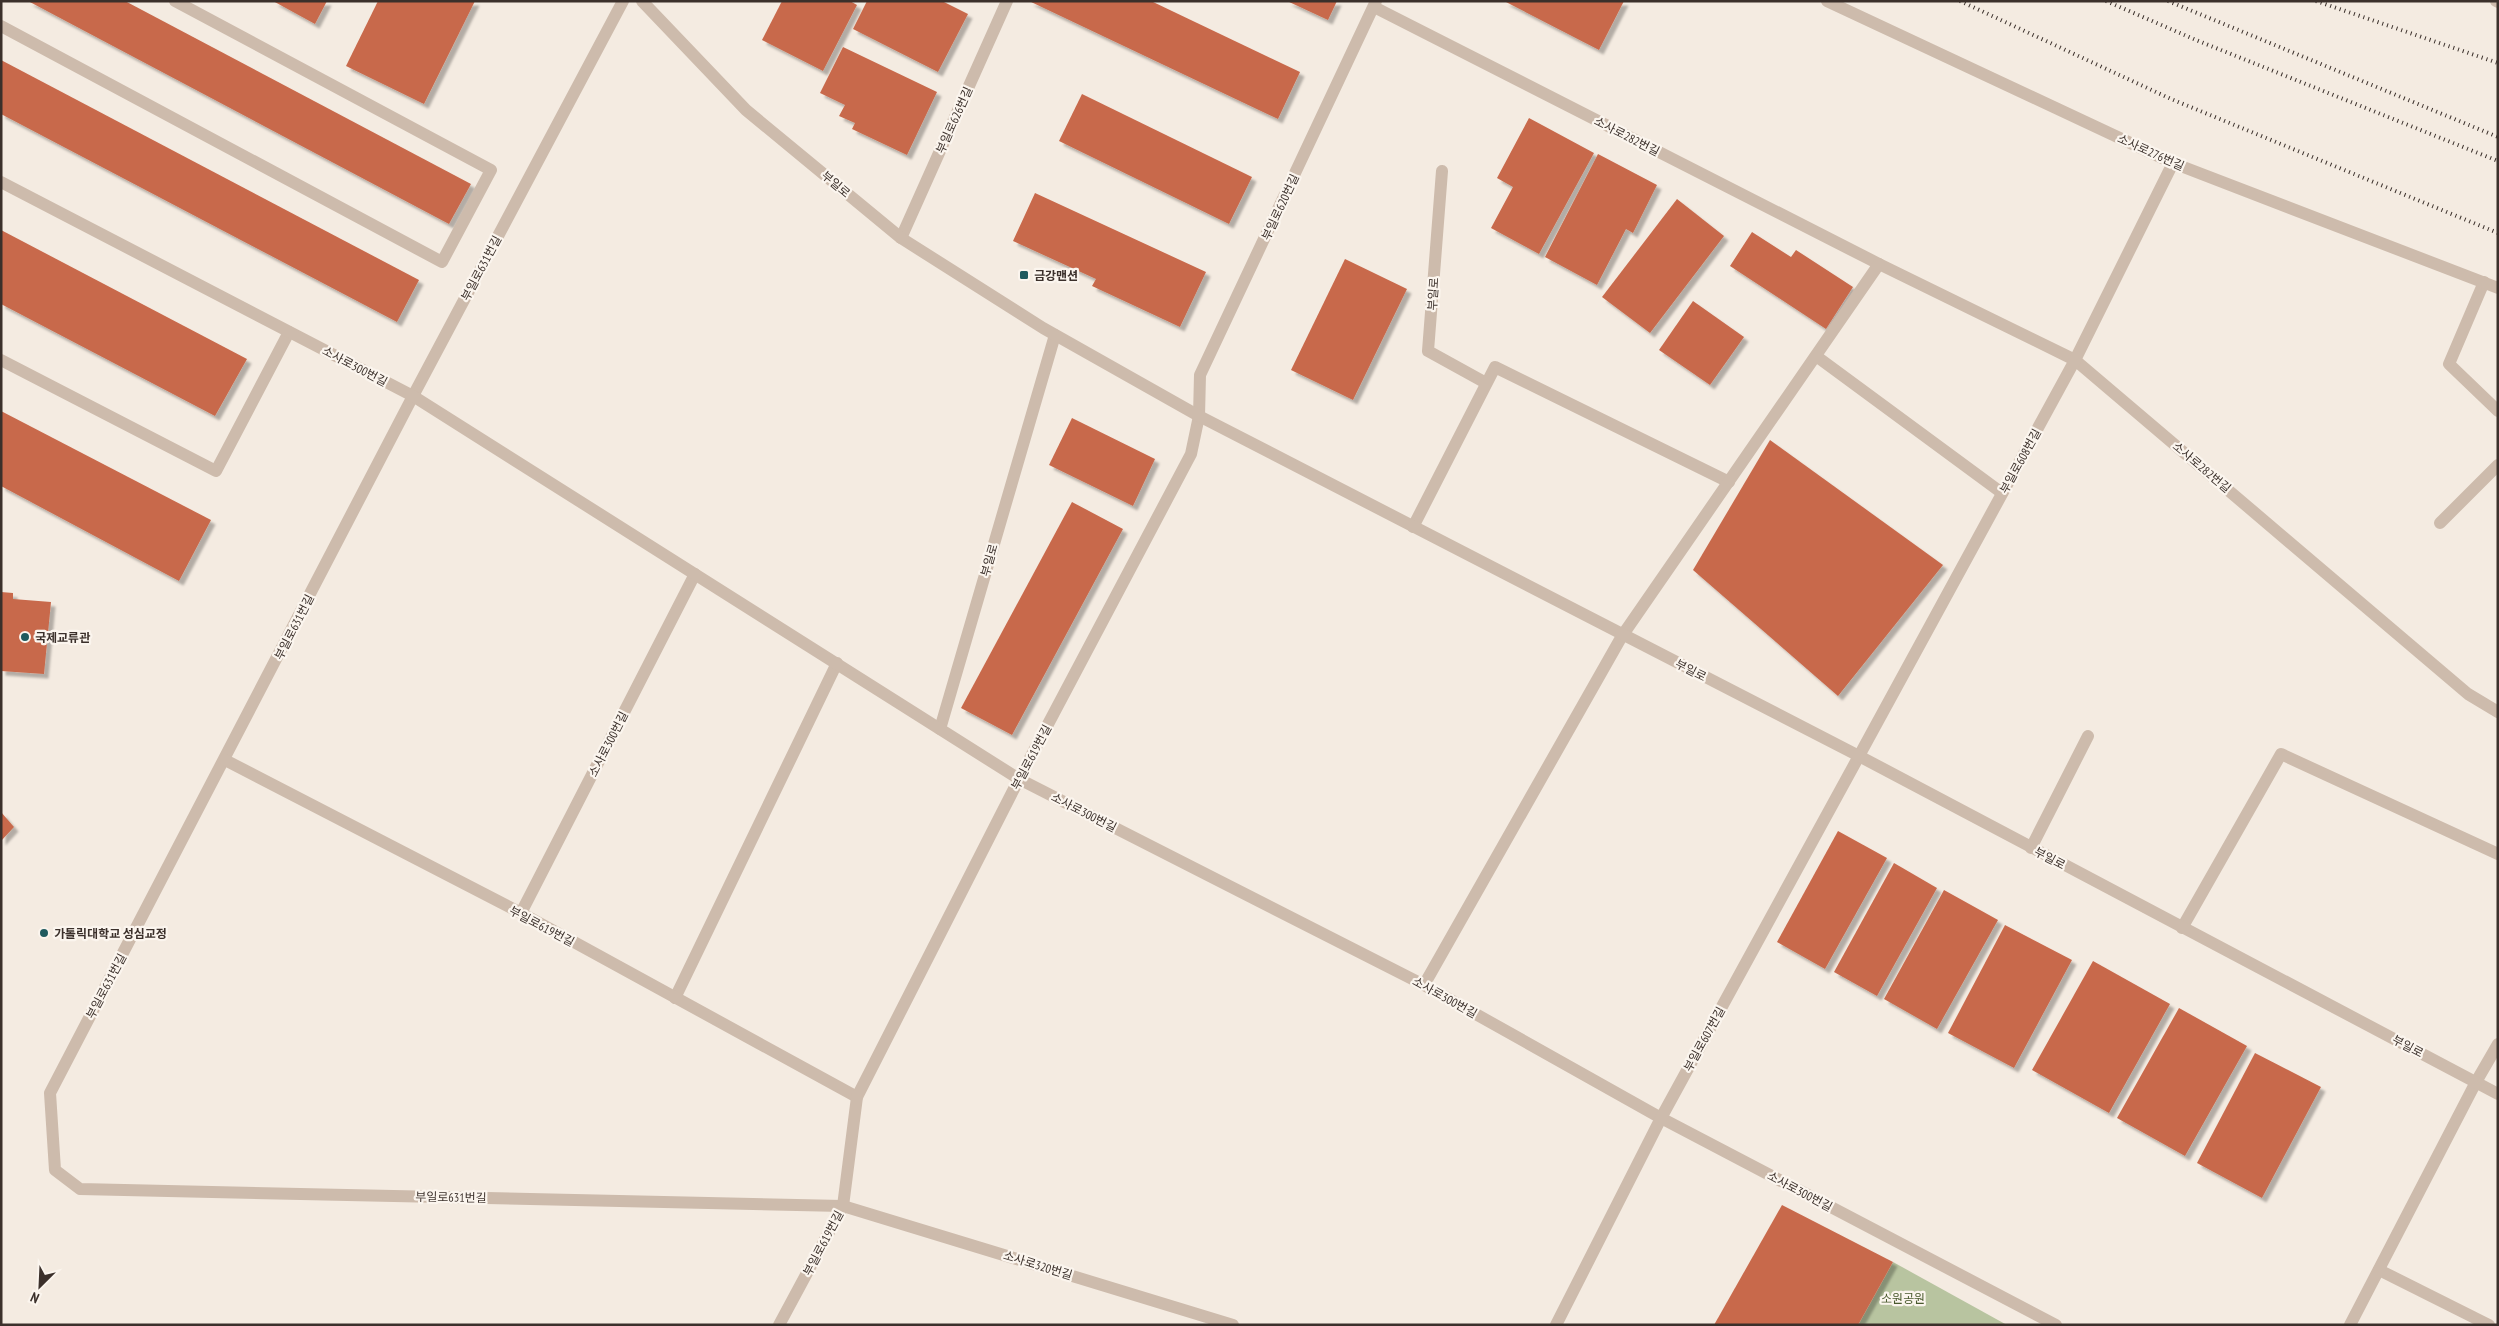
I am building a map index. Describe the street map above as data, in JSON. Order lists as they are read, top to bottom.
{
  "streets": {
    "street": [
      "부일로626번길",
      "소사로282번길",
      "소사로276번길",
      "부일로",
      "부일로620번길",
      "부일로631번길",
      "소사로300번길",
      "부일로608번길",
      "부일로619번길",
      "부일로607번길",
      "소사로320번길"
    ]
  },
  "crossings": [
    ["부일로626번길", "부일로"],
    ["소사로282번길", "부일로620번길"],
    ["소사로282번길", "부일로608번길"],
    ["소사로276번길", "부일로608번길"],
    ["부일로", "부일로620번길"],
    ["부일로", "소사로300번길"],
    ["부일로", "부일로608번길"],
    ["부일로", "부일로619번길"],
    ["부일로", "부일로607번길"],
    ["부일로620번길", "부일로619번길"],
    ["부일로631번길", "소사로300번길"],
    ["부일로631번길", "부일로619번길"],
    ["부일로631번길", "소사로320번길"],
    ["소사로300번길", "부일로619번길"],
    ["소사로300번길", "부일로607번길"],
    ["부일로608번길", "부일로607번길"],
    ["부일로619번길", "소사로320번길"]
  ],
  "parks": ["소원공원"],
  "places": {
    "transit": ["금강맨션"],
    "other": ["국제교류관", "가톨릭대학교 성심교정"]
  },
  "north": "bottom left"
}
